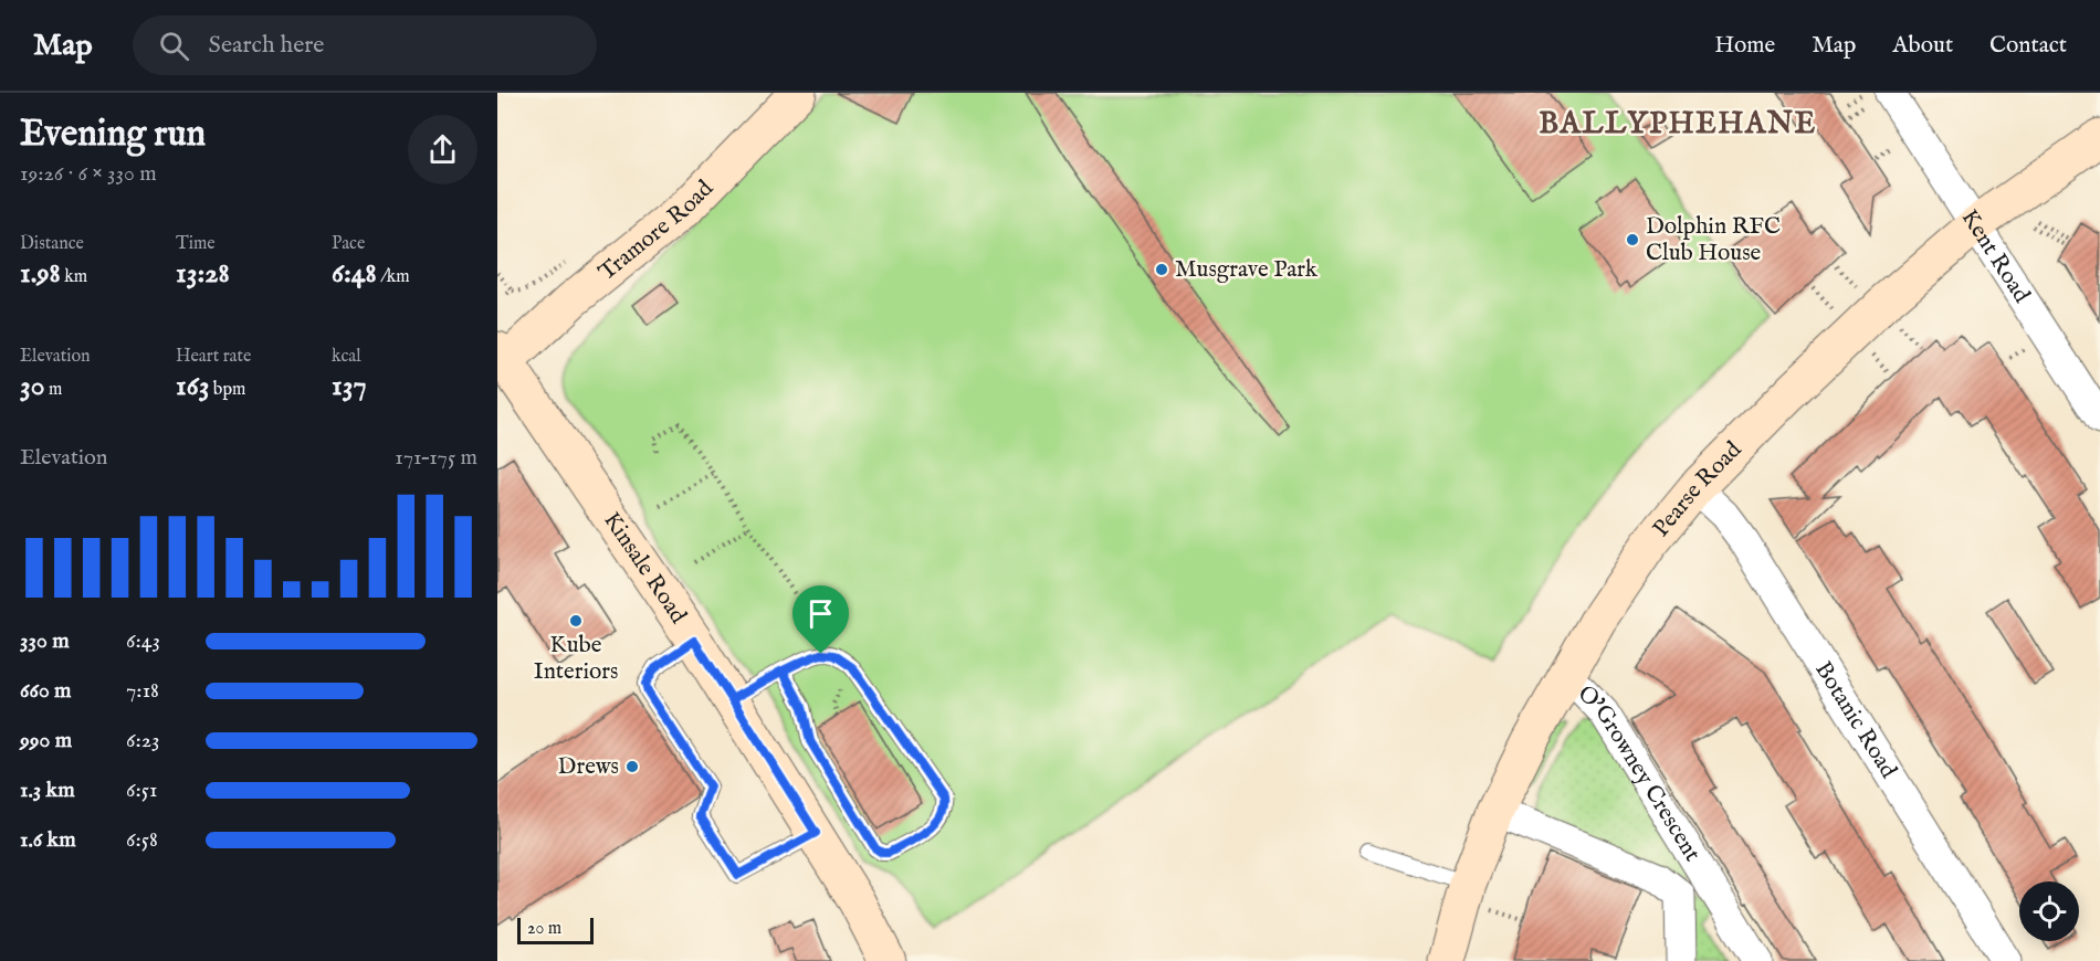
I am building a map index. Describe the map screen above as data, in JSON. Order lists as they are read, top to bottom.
{
  "streets": {
    "street": [
      "Tramore Road",
      "Kent Road",
      "Pearse Road",
      "Kinsale Road",
      "Botanic Road",
      "O'Growney Crescent"
    ]
  },
  "crossings": [
    ["Tramore Road", "Kinsale Road"],
    ["Kent Road", "Pearse Road"],
    ["Pearse Road", "Botanic Road"],
    ["Pearse Road", "O'Growney Crescent"]
  ],
  "districts": ["BALLYPHEHANE"],
  "places": [
    "Dolphin RFC Club House",
    "Musgrave Park",
    "Kube Interiors",
    "Drews"
  ],
  "scale_bar": "20 m",
  "page": {
    "header": "Map",
    "search": "Search here",
    "nav": [
      "Home",
      "Map",
      "About",
      "Contact"
    ],
    "heading": ["Evening run", "19:26 · 6 × 330 m"],
    "stats": [
      ["Distance", "1.98 km"],
      ["Time", "13:28"],
      ["Pace", "6:48 /km"],
      ["Elevation", "30 m"],
      ["Heart rate", "163 bpm"],
      ["kcal", "137"]
    ],
    "chart": ["Elevation", "171–175 m"],
    "list": [
      {
        "name": "330 m",
        "note": "6:43"
      },
      {
        "name": "660 m",
        "note": "7:18"
      },
      {
        "name": "990 m",
        "note": "6:23"
      },
      {
        "name": "1.3 km",
        "note": "6:51"
      },
      {
        "name": "1.6 km",
        "note": "6:58"
      }
    ],
    "scale": "20 m"
  }
}
